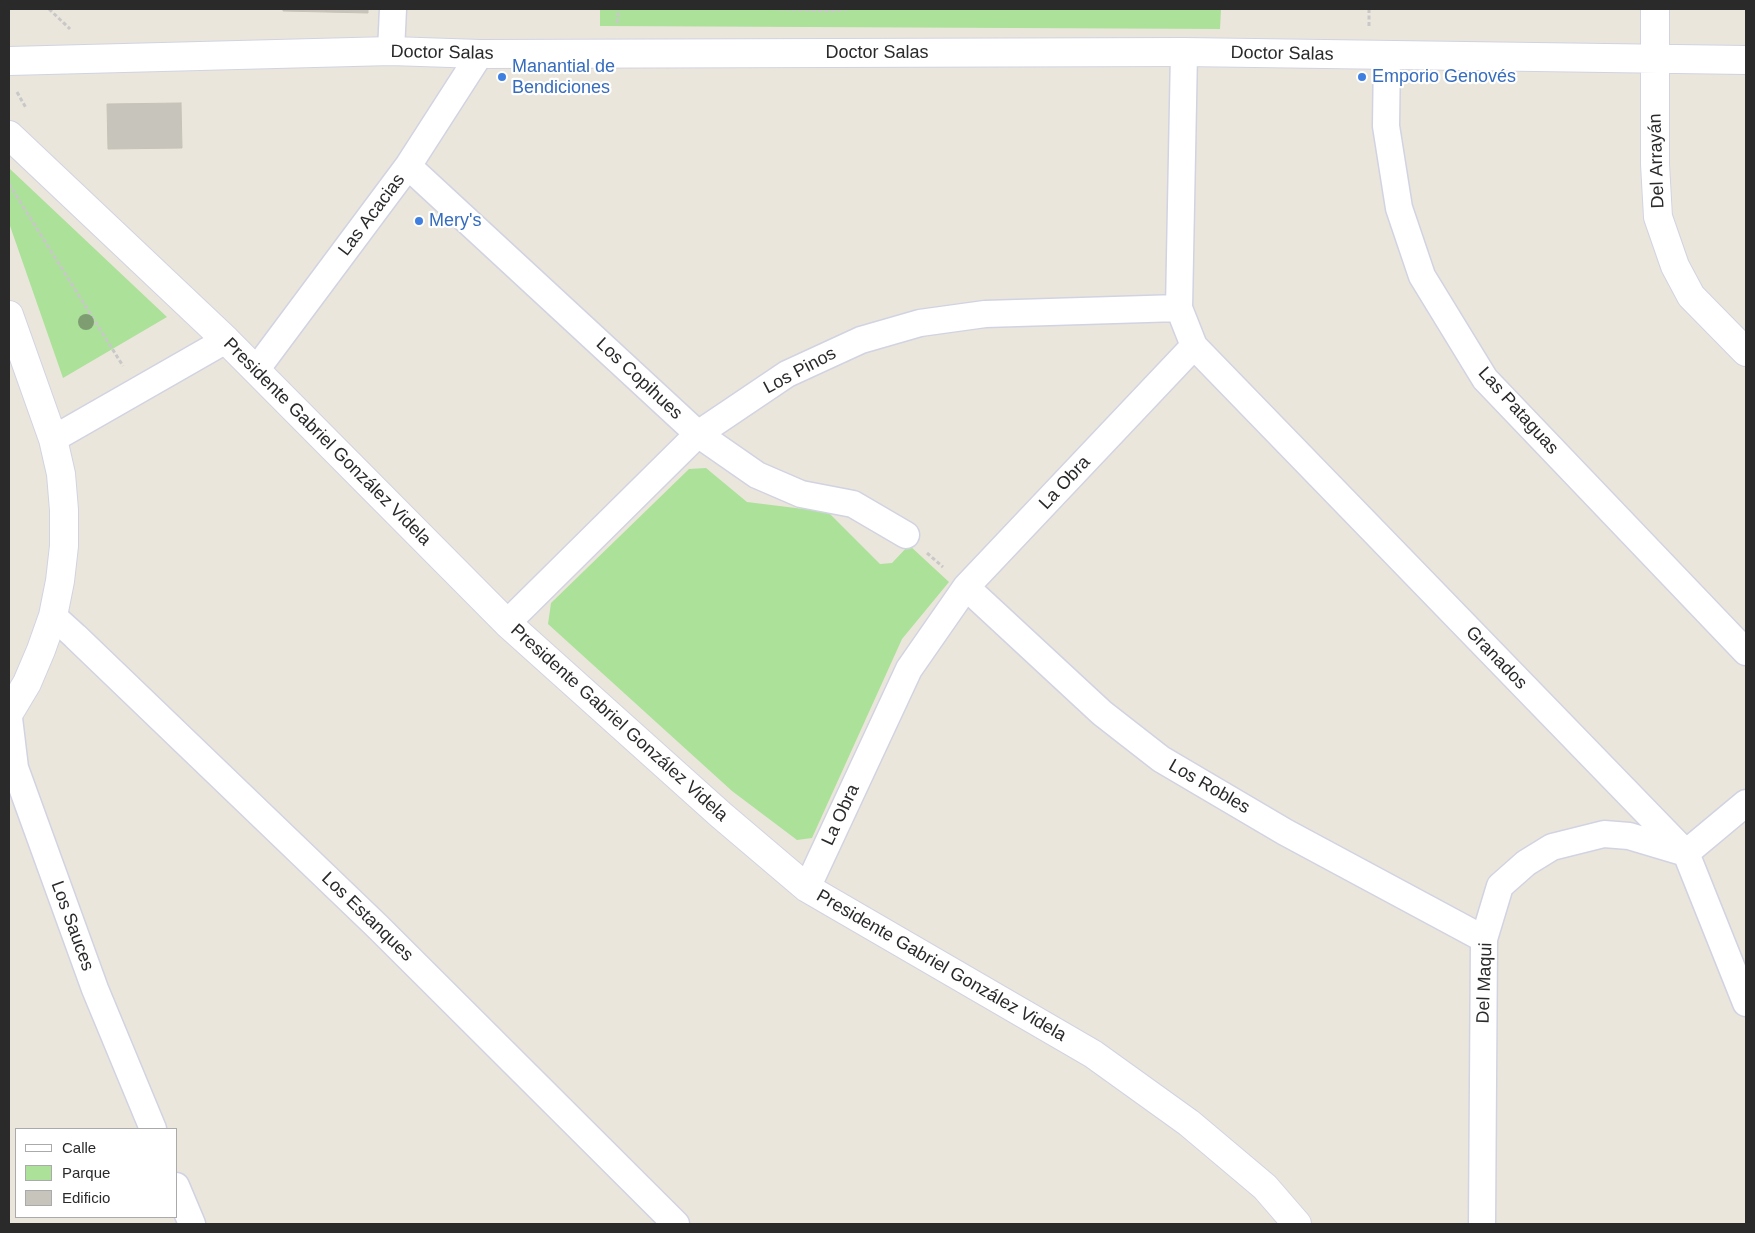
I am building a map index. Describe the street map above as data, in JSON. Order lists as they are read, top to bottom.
{
  "streets": {
    "main road": ["Doctor Salas", "Del Arrayán", "Presidente Gabriel González Videla"],
    "street": [
      "Las Acacias",
      "Los Pinos",
      "Los Copihues",
      "Las Pataguas",
      "La Obra",
      "Granados",
      "Los Robles",
      "Los Estanques",
      "Los Sauces",
      "Del Maqui"
    ]
  },
  "crossings": [
    ["Doctor Salas", "Del Arrayán"],
    ["Doctor Salas", "Las Acacias"],
    ["Doctor Salas", "Las Pataguas"],
    ["Las Acacias", "Los Copihues"],
    ["Las Acacias", "Presidente Gabriel González Videla"],
    ["Los Pinos", "Los Copihues"],
    ["Los Pinos", "Presidente Gabriel González Videla"],
    ["Presidente Gabriel González Videla", "La Obra"],
    ["La Obra", "Granados"],
    ["La Obra", "Los Robles"],
    ["Granados", "Del Maqui"],
    ["Los Robles", "Del Maqui"]
  ],
  "places": ["Manantial de Bendiciones", "Emporio Genovés", "Mery's"],
  "legend": ["Calle", "Parque", "Edificio"]
}
